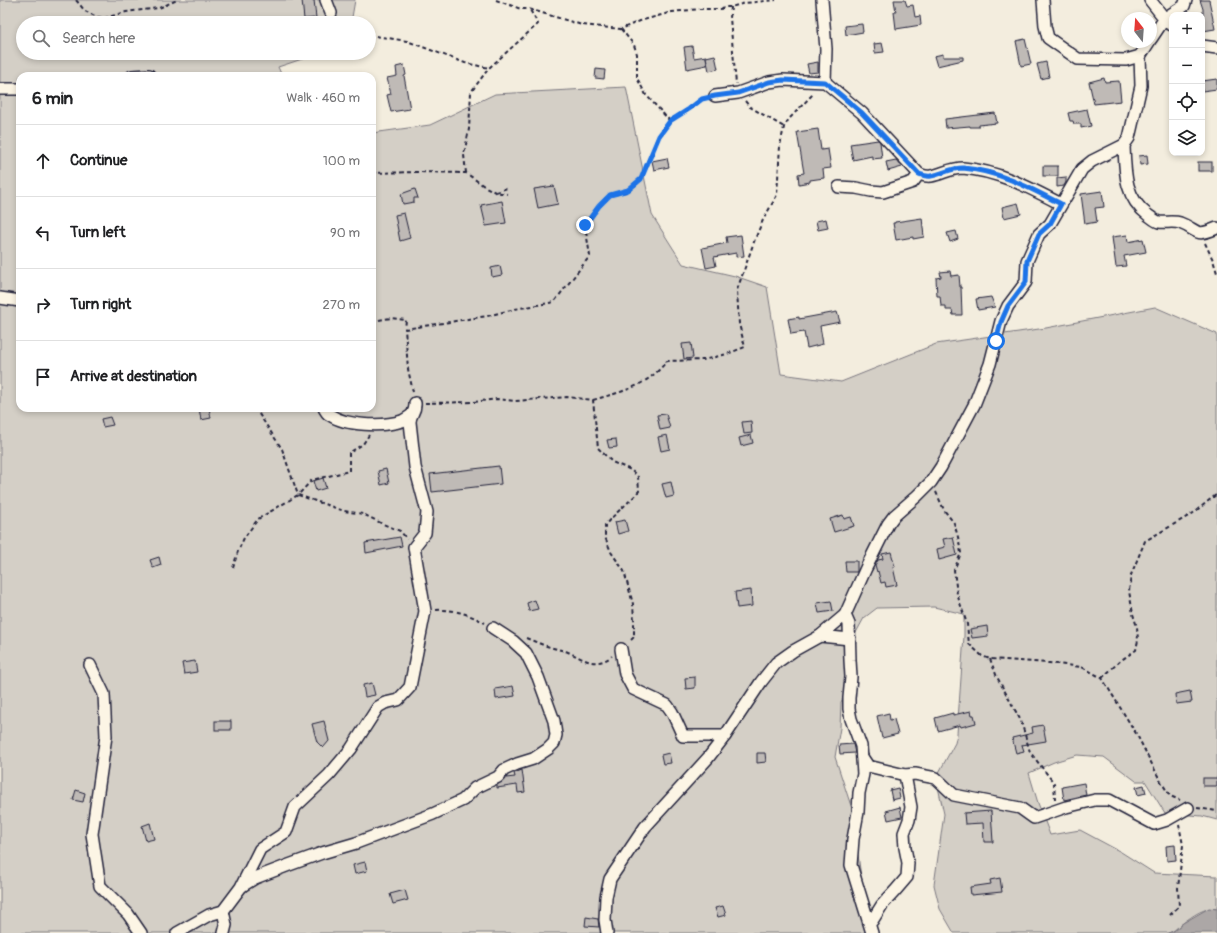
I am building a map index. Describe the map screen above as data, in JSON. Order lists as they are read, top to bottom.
{
  "north": "top",
  "page": {
    "map_buttons": ["+", "−"],
    "search": "Search here",
    "heading": ["6 min", "Walk · 460 m"],
    "list": [
      ["Continue", "100 m"],
      ["Turn left", "90 m"],
      ["Turn right", "270 m"],
      "Arrive at destination"
    ]
  }
}
